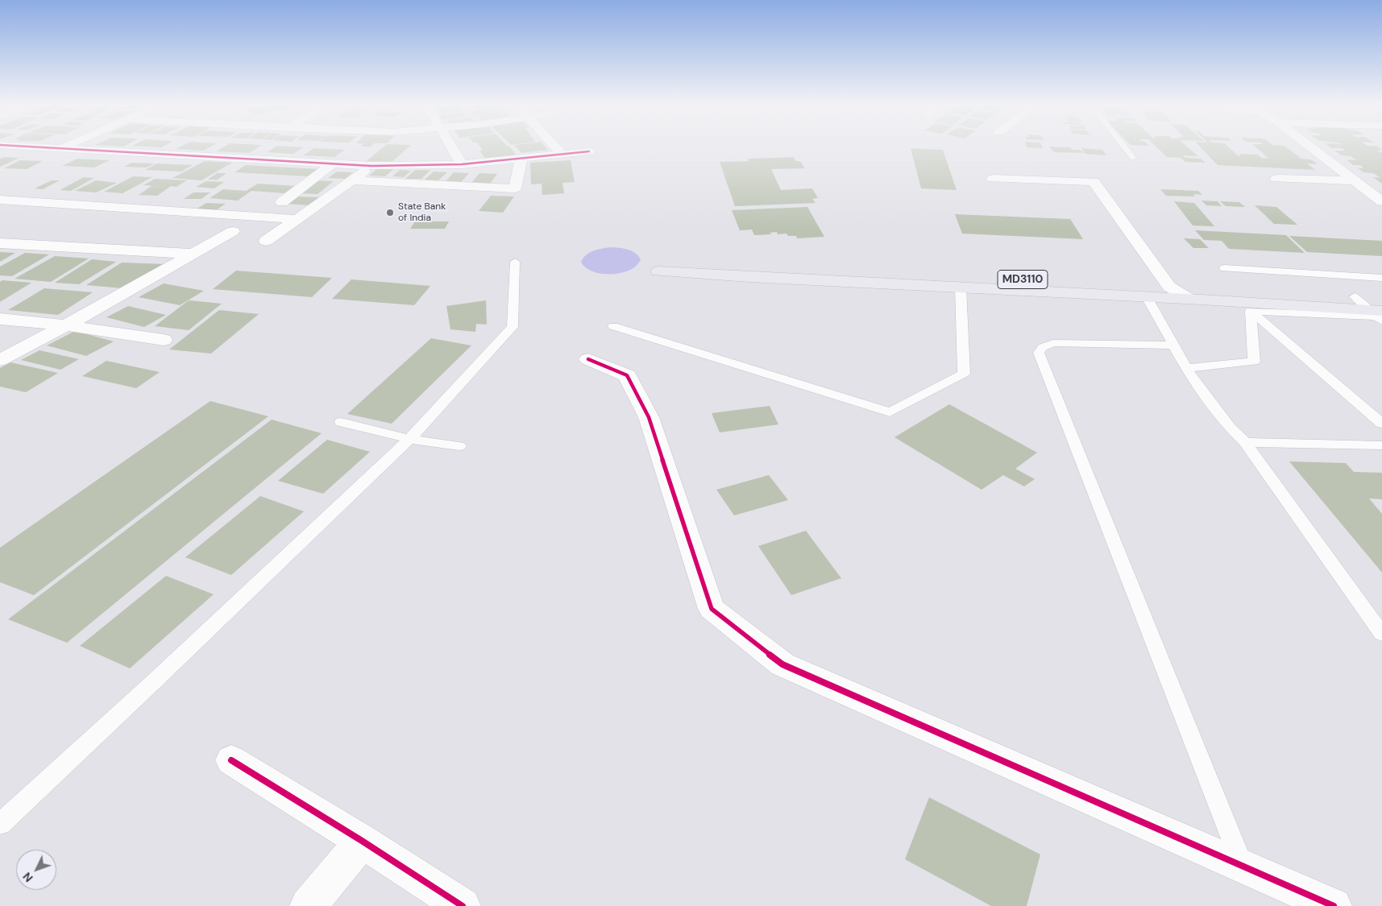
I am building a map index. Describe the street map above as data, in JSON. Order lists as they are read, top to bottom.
{
  "streets": {
    "main road": ["MD3110"]
  },
  "places": ["State Bank of India"],
  "north": "bottom left"
}
